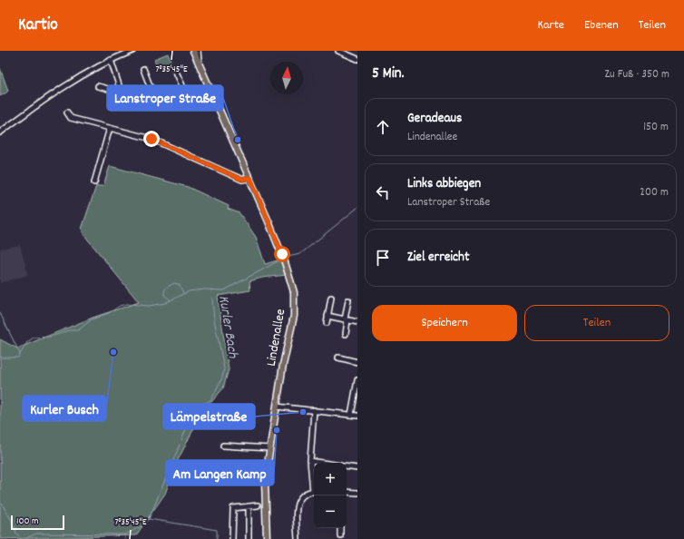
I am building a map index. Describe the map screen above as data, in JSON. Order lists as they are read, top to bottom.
{
  "streets": {
    "main road": ["Lindenallee"]
  },
  "water": ["Kurler Bach"],
  "places": [
    "Lanstroper Straße",
    "Kurler Busch",
    "Lämpelstraße",
    "Am Langen Kamp"
  ],
  "scale_bar": "100 m",
  "north": "top",
  "page": {
    "header": "Kartio",
    "nav": ["Karte", "Ebenen", "Teilen"],
    "heading": ["5 Min.", "Zu Fuß · 350 m"],
    "list": [
      ["Geradeaus", "Lindenallee", "150 m"],
      ["Links abbiegen", "Lanstroper Straße", "200 m"],
      "Ziel erreicht"
    ],
    "buttons": ["Speichern", "Teilen"],
    "map_buttons": ["+", "−"],
    "scale": "100 m"
  },
  "coordinates": ["7°35'45\"E"]
}
